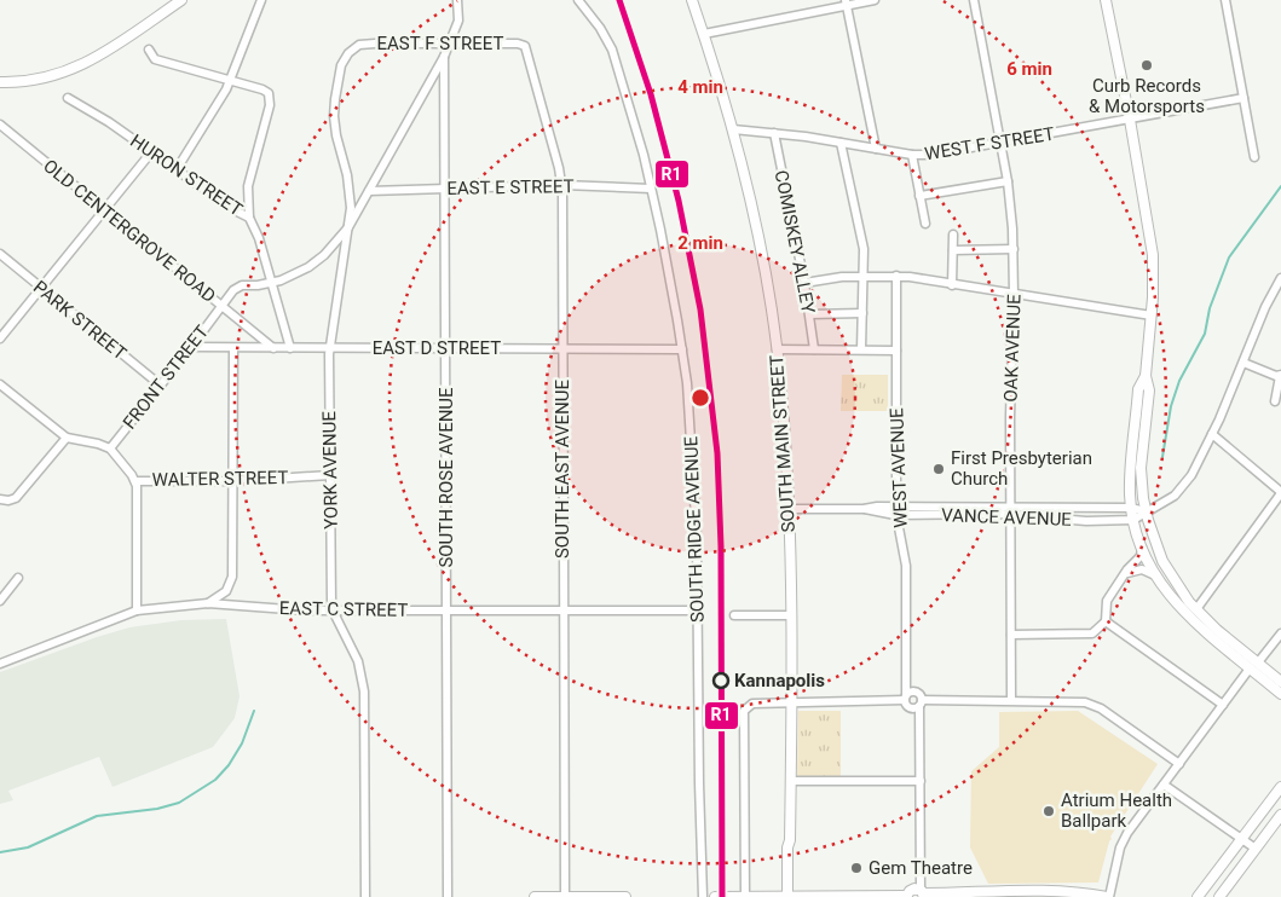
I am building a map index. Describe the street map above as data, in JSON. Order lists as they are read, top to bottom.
{
  "streets": {
    "main road": ["SOUTH MAIN STREET"],
    "street": [
      "EAST F STREET",
      "WEST F STREET",
      "HURON STREET",
      "EAST E STREET",
      "OLD CENTERGROVE ROAD",
      "COMISKEY ALLEY",
      "PARK STREET",
      "EAST D STREET",
      "OAK AVENUE",
      "FRONT STREET",
      "WEST AVENUE",
      "SOUTH EAST AVENUE",
      "YORK AVENUE",
      "SOUTH ROSE AVENUE",
      "WALTER STREET",
      "VANCE AVENUE",
      "SOUTH RIDGE AVENUE",
      "EAST C STREET"
    ]
  },
  "crossings": [
    ["EAST F STREET", "OLD CENTERGROVE ROAD"],
    ["EAST F STREET", "SOUTH EAST AVENUE"],
    ["EAST F STREET", "YORK AVENUE"],
    ["WEST F STREET", "COMISKEY ALLEY"],
    ["WEST F STREET", "OAK AVENUE"],
    ["WEST F STREET", "SOUTH MAIN STREET"],
    ["HURON STREET", "OLD CENTERGROVE ROAD"],
    ["HURON STREET", "EAST D STREET"],
    ["EAST E STREET", "OLD CENTERGROVE ROAD"],
    ["EAST E STREET", "SOUTH EAST AVENUE"],
    ["EAST E STREET", "SOUTH ROSE AVENUE"],
    ["EAST E STREET", "SOUTH RIDGE AVENUE"],
    ["OLD CENTERGROVE ROAD", "FRONT STREET"],
    ["OLD CENTERGROVE ROAD", "YORK AVENUE"],
    ["OLD CENTERGROVE ROAD", "SOUTH ROSE AVENUE"],
    ["PARK STREET", "FRONT STREET"],
    ["EAST D STREET", "FRONT STREET"],
    ["EAST D STREET", "SOUTH EAST AVENUE"],
    ["EAST D STREET", "YORK AVENUE"],
    ["EAST D STREET", "SOUTH ROSE AVENUE"],
    ["EAST D STREET", "SOUTH RIDGE AVENUE"],
    ["OAK AVENUE", "VANCE AVENUE"],
    ["FRONT STREET", "WALTER STREET"],
    ["SOUTH MAIN STREET", "VANCE AVENUE"],
    ["WEST AVENUE", "VANCE AVENUE"],
    ["SOUTH EAST AVENUE", "EAST C STREET"],
    ["YORK AVENUE", "WALTER STREET"],
    ["YORK AVENUE", "EAST C STREET"],
    ["SOUTH ROSE AVENUE", "EAST C STREET"],
    ["SOUTH RIDGE AVENUE", "EAST C STREET"]
  ],
  "places": [
    "Curb Records & Motorsports",
    "First Presbyterian Church",
    "Kannapolis",
    "Atrium Health Ballpark",
    "Gem Theatre"
  ],
  "lines": ["transit line R1"],
  "rings": ["6 min", "4 min", "2 min"]
}
